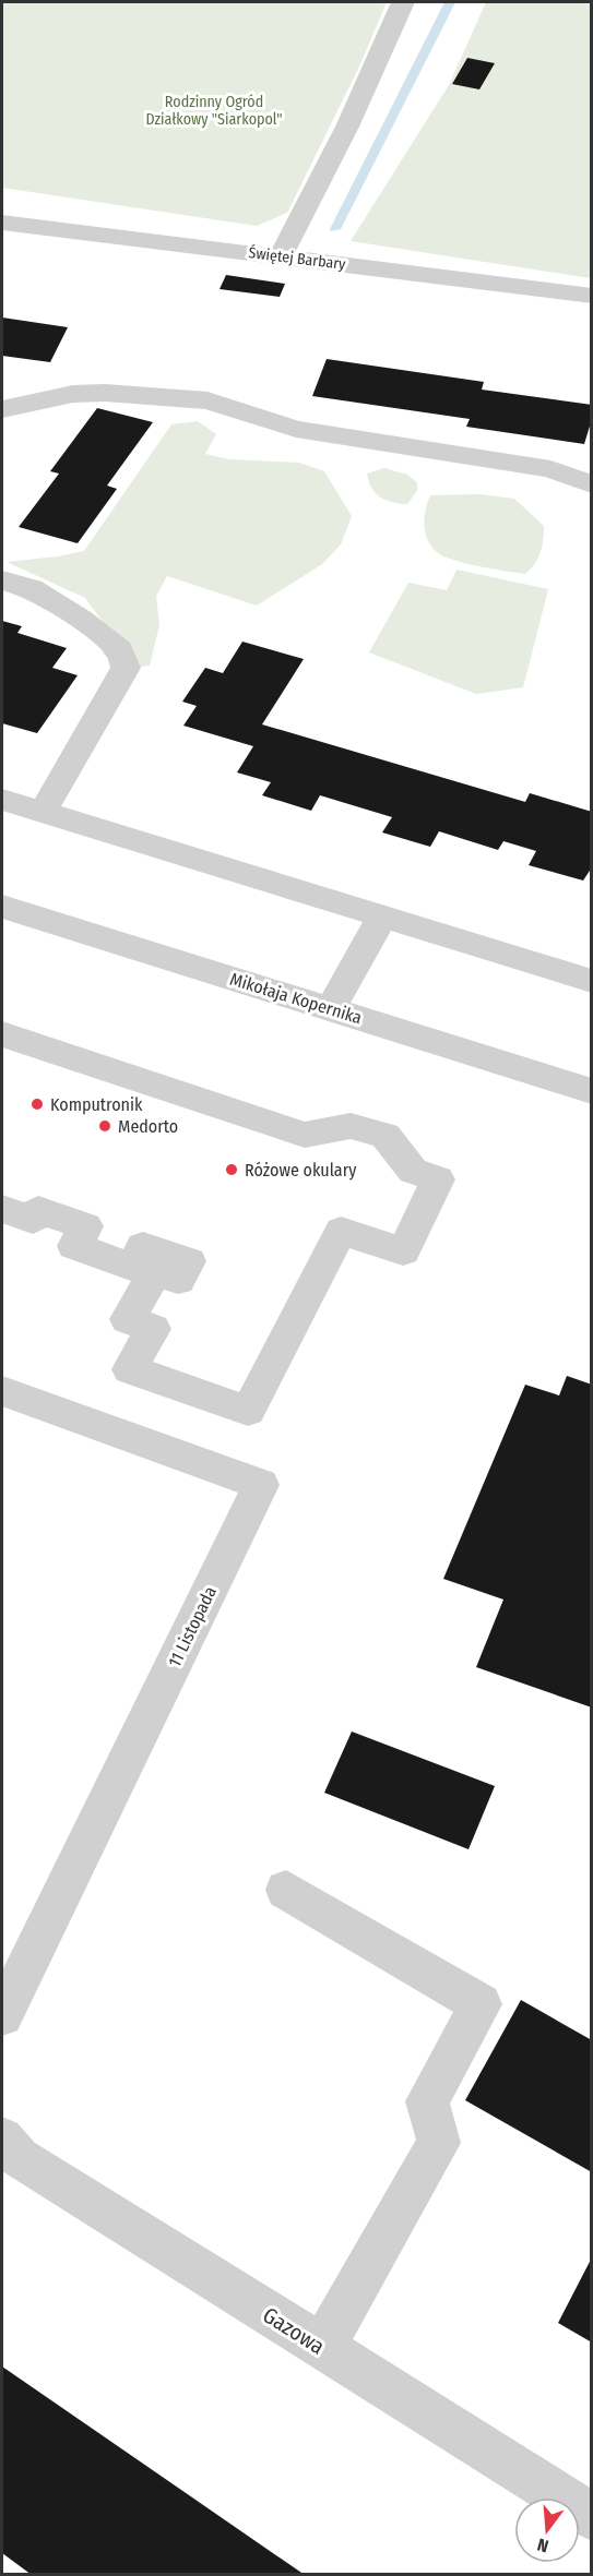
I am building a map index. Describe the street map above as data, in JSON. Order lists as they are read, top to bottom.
{
  "streets": {
    "street": [
      "Świętej Barbary",
      "Mikołaja Kopernika",
      "11 Listopada",
      "Gazowa"
    ]
  },
  "parks": ["Rodzinny Ogród Działkowy \"Siarkopol\""],
  "places": ["Komputronik", "Medorto", "Różowe okulary"],
  "north": "bottom"
}
